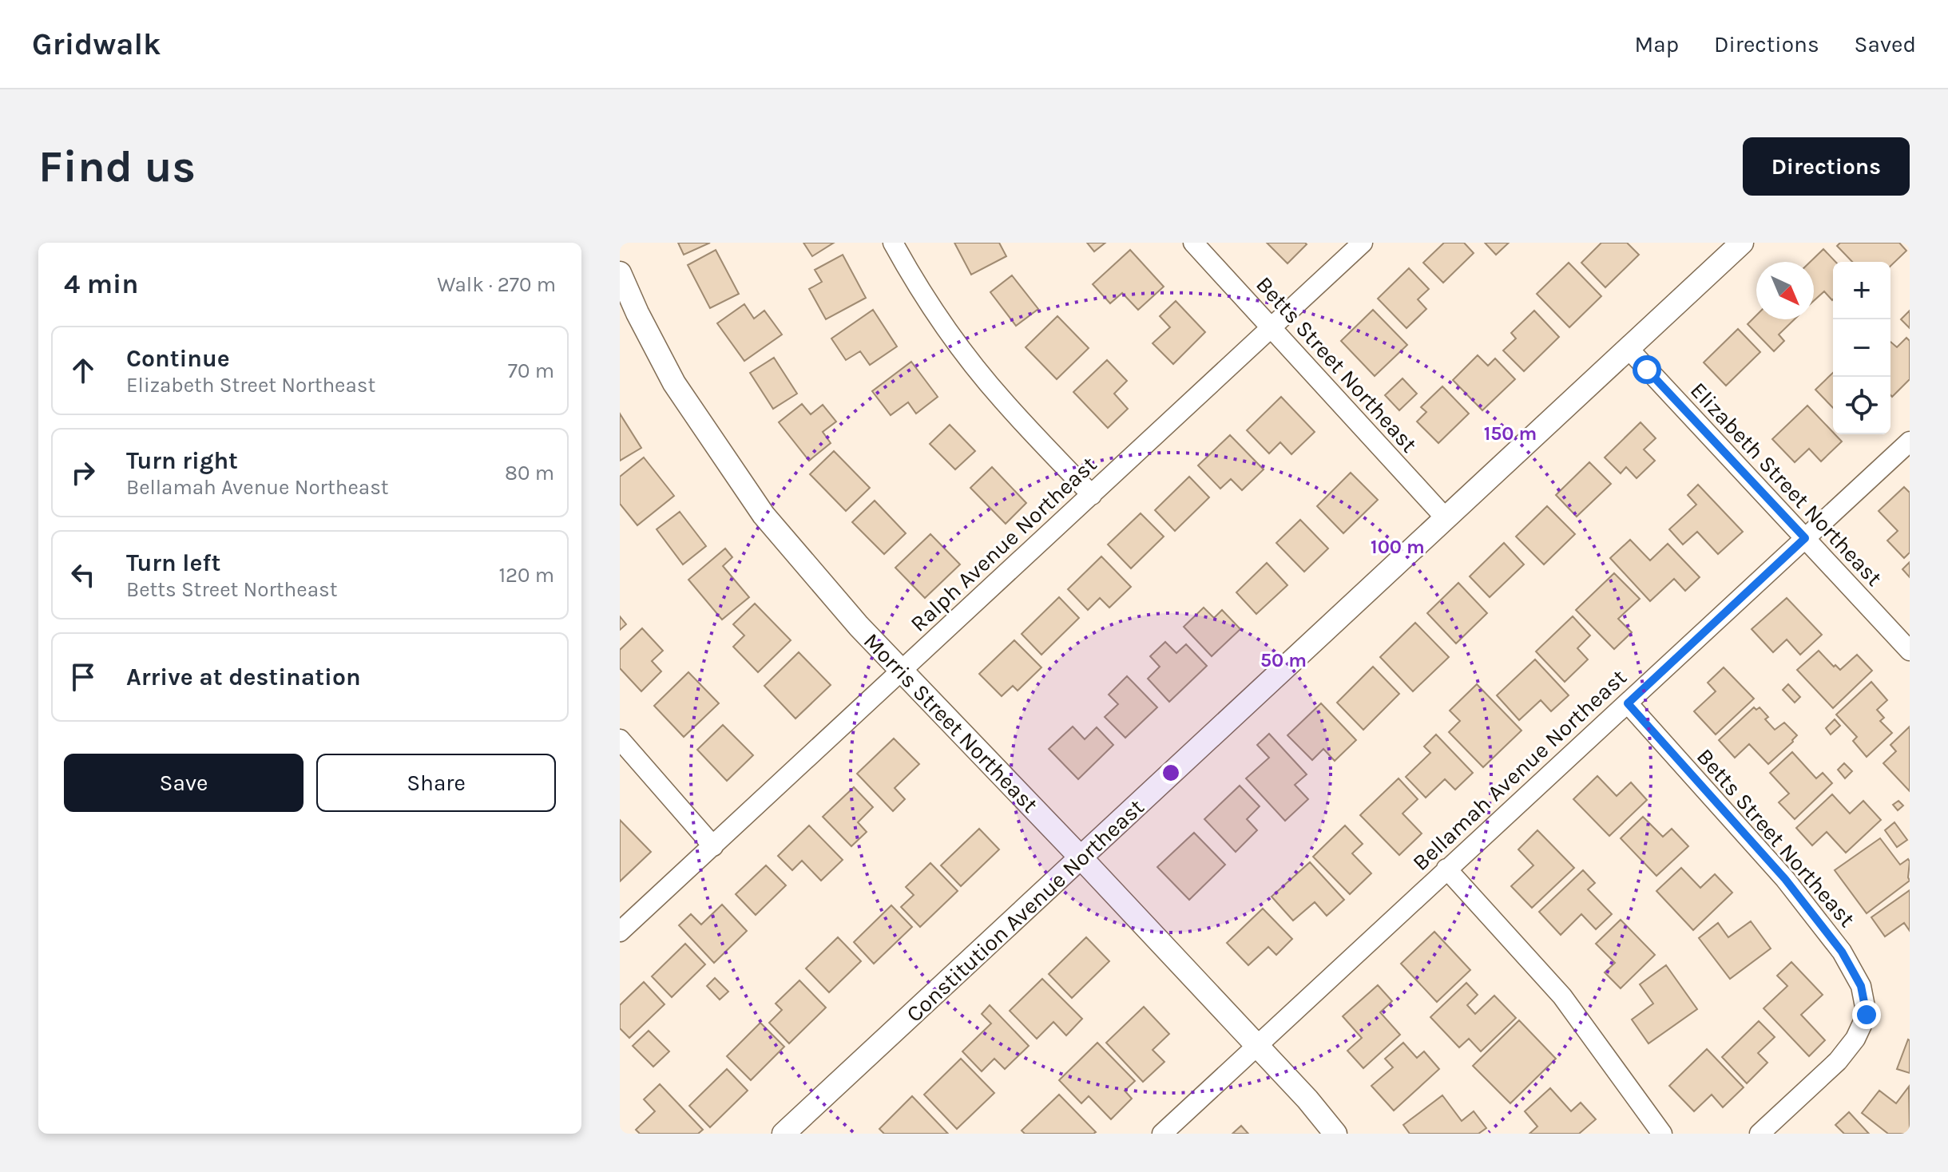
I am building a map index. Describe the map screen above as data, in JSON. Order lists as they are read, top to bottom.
{
  "streets": {
    "street": [
      "Betts Street Northeast",
      "Elizabeth Street Northeast",
      "Ralph Avenue Northeast",
      "Morris Street Northeast",
      "Bellamah Avenue Northeast",
      "Constitution Avenue Northeast"
    ]
  },
  "crossings": [
    ["Betts Street Northeast", "Ralph Avenue Northeast"],
    ["Betts Street Northeast", "Bellamah Avenue Northeast"],
    ["Betts Street Northeast", "Constitution Avenue Northeast"],
    ["Elizabeth Street Northeast", "Bellamah Avenue Northeast"],
    ["Elizabeth Street Northeast", "Constitution Avenue Northeast"],
    ["Ralph Avenue Northeast", "Morris Street Northeast"],
    ["Morris Street Northeast", "Bellamah Avenue Northeast"],
    ["Morris Street Northeast", "Constitution Avenue Northeast"]
  ],
  "north": "bottom right",
  "page": {
    "header": "Gridwalk",
    "nav": ["Map", "Directions", "Saved"],
    "buttons": [
      "Directions",
      ["Save", "Share"]
    ],
    "title": "Find us",
    "heading": ["4 min", "Walk · 270 m"],
    "map_buttons": ["+", "−"],
    "list": [
      ["Continue", "Elizabeth Street Northeast", "70 m"],
      ["Turn right", "Bellamah Avenue Northeast", "80 m"],
      ["Turn left", "Betts Street Northeast", "120 m"],
      "Arrive at destination"
    ]
  },
  "rings": ["150 m", "100 m", "50 m"]
}
